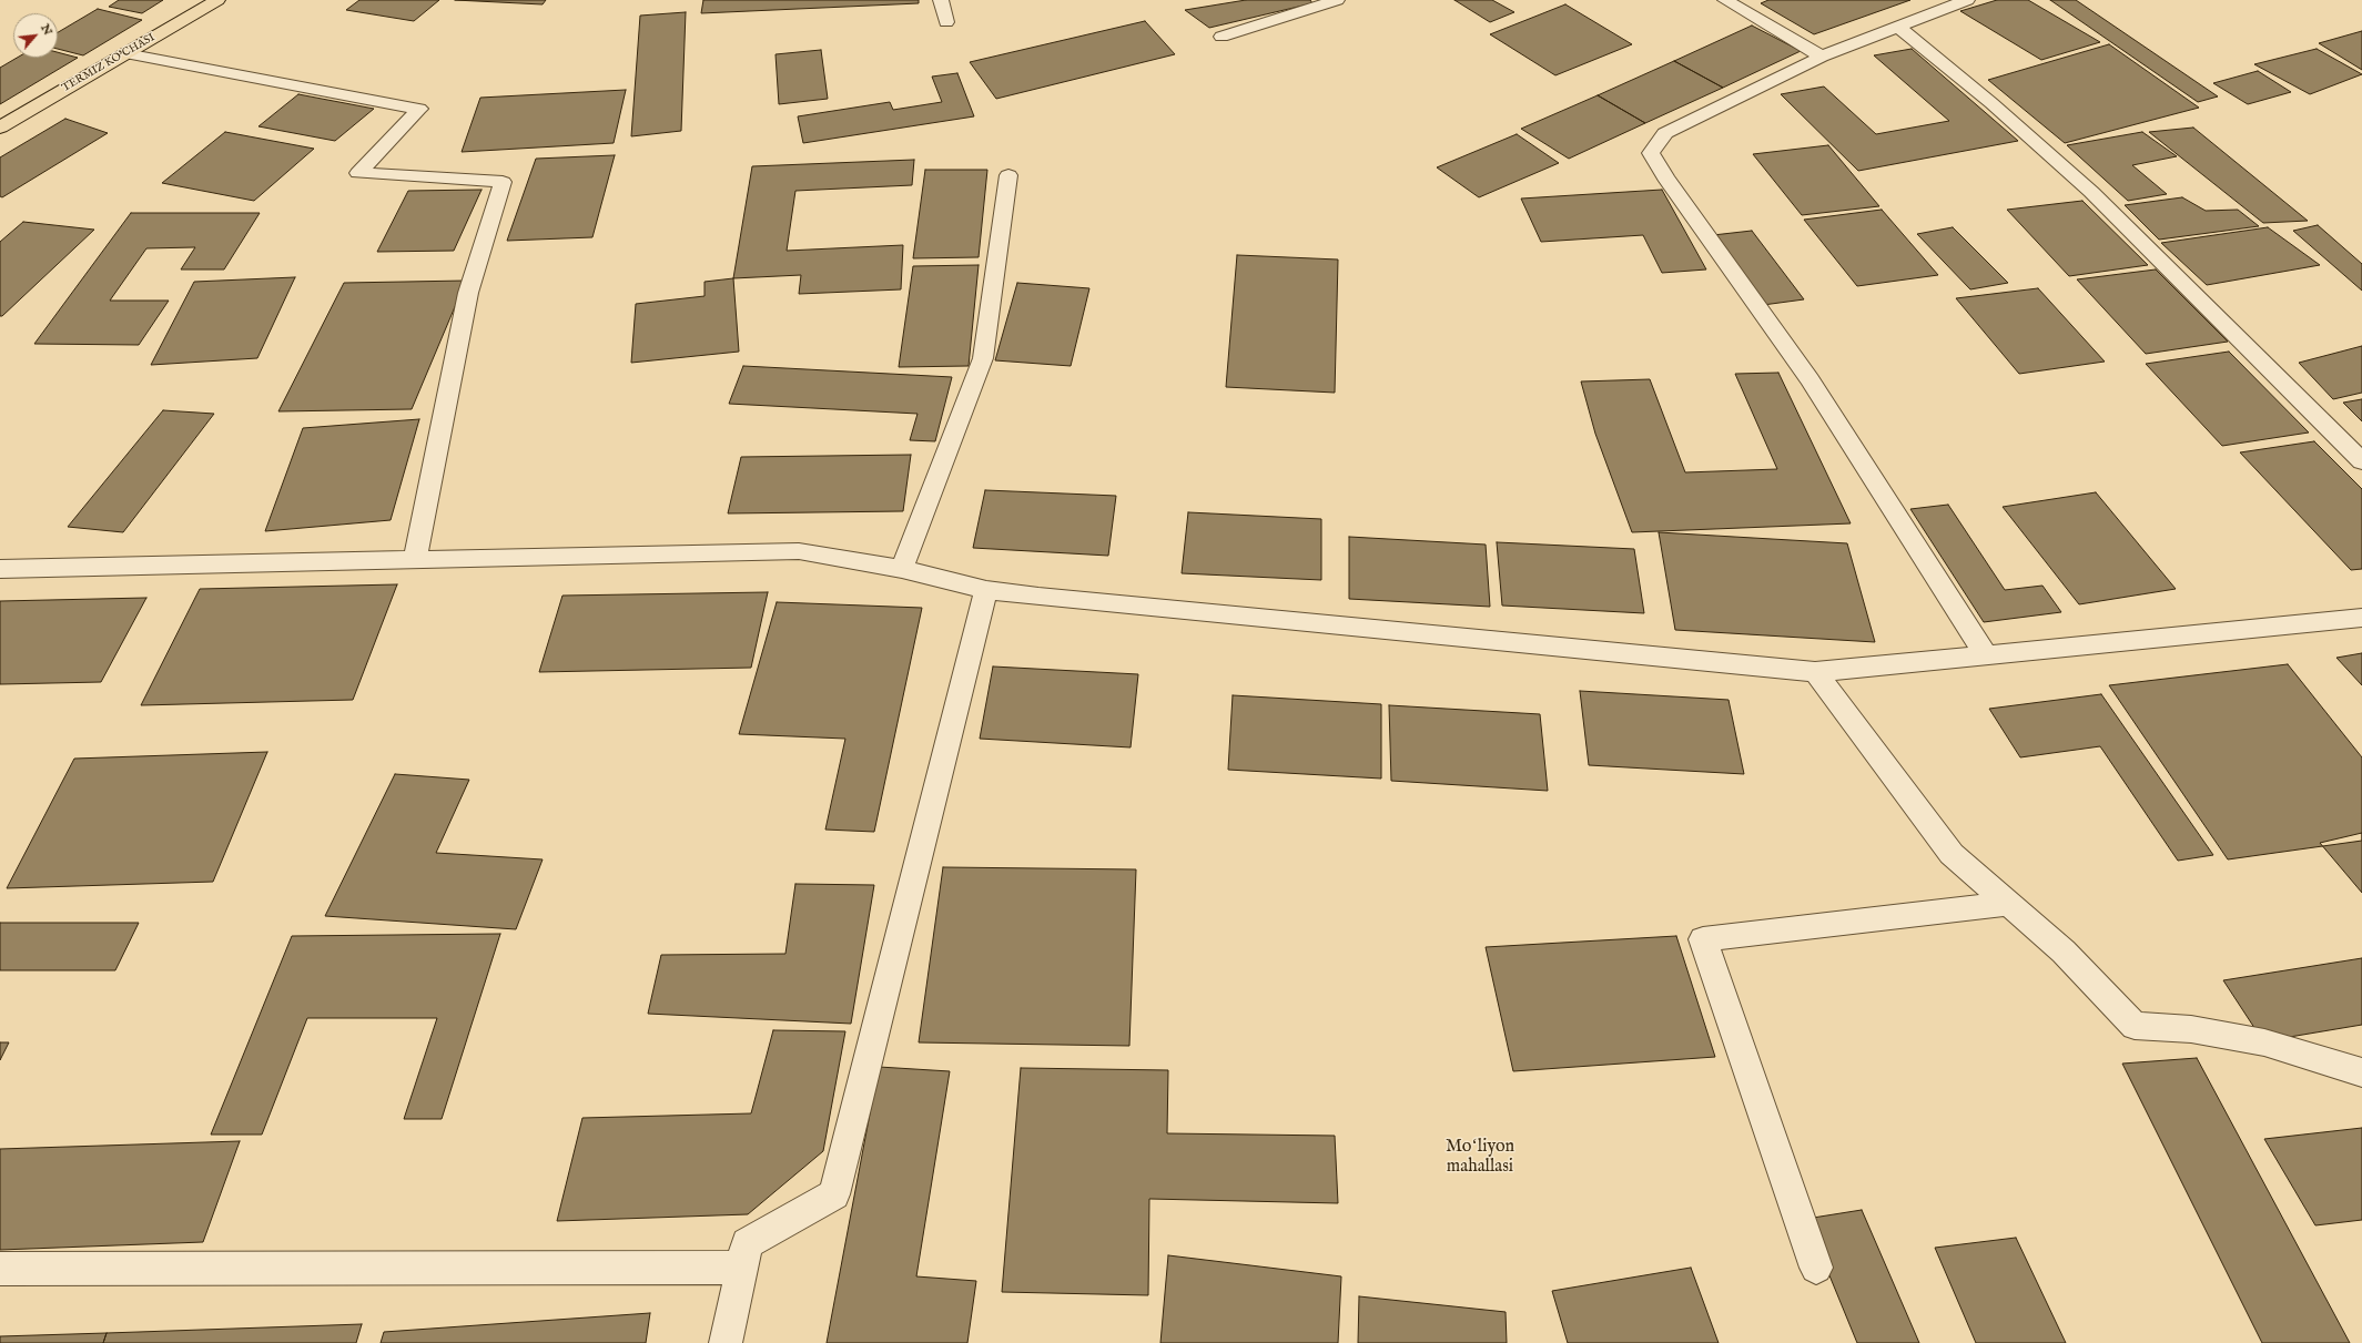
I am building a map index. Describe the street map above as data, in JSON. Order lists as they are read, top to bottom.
{
  "streets": {
    "main road": ["TERMIZ KO'CHASI"]
  },
  "districts": ["Moʻliyon mahallasi"],
  "north": "top right"
}
